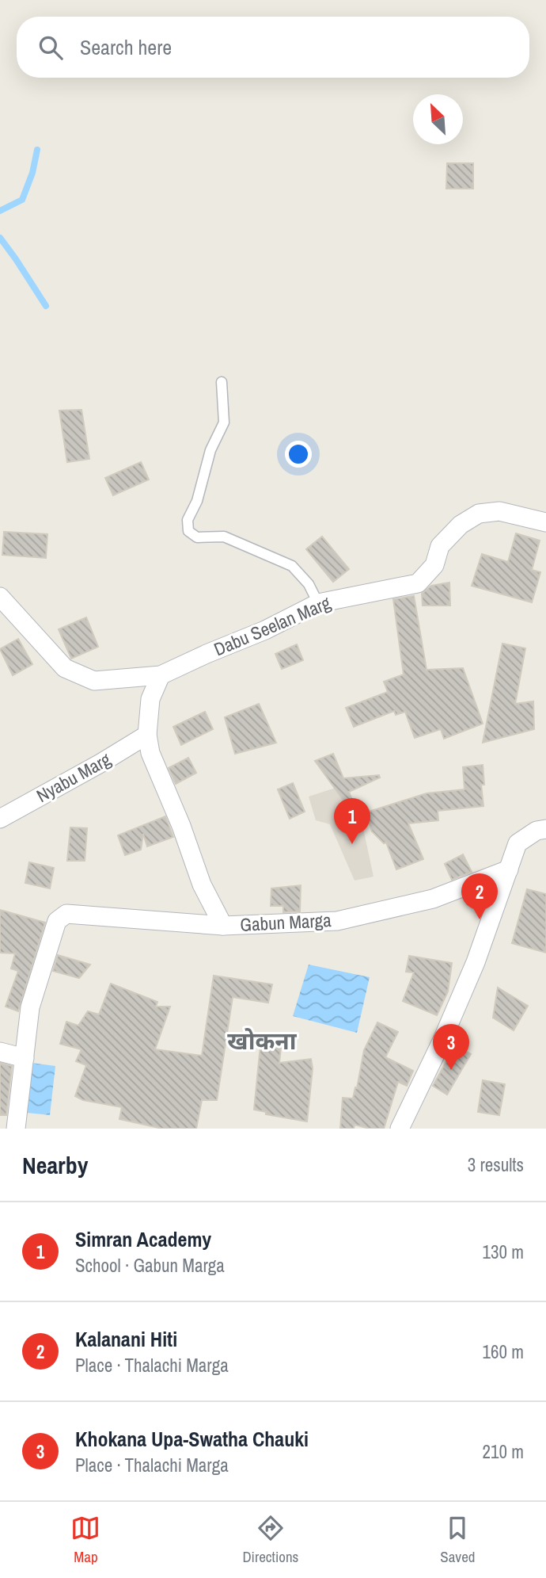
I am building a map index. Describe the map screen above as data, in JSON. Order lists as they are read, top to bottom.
{
  "streets": {
    "street": ["Dabu Seelan Marg", "Nyabu Marg", "Gabun Marga"]
  },
  "districts": ["खोकना"],
  "north": "top left",
  "page": {
    "search": "Search here",
    "pins": ["1", "2", "3"],
    "heading": ["Nearby", "3 results"],
    "list": [
      {
        "mark": "1",
        "name": "Simran Academy",
        "note": "School · Gabun Marga",
        "value": "130 m"
      },
      {
        "mark": "2",
        "name": "Kalanani Hiti",
        "note": "Place · Thalachi Marga",
        "value": "160 m"
      },
      {
        "mark": "3",
        "name": "Khokana Upa-Swatha Chauki",
        "note": "Place · Thalachi Marga",
        "value": "210 m"
      }
    ],
    "nav": ["Map", "Directions", "Saved"]
  }
}
